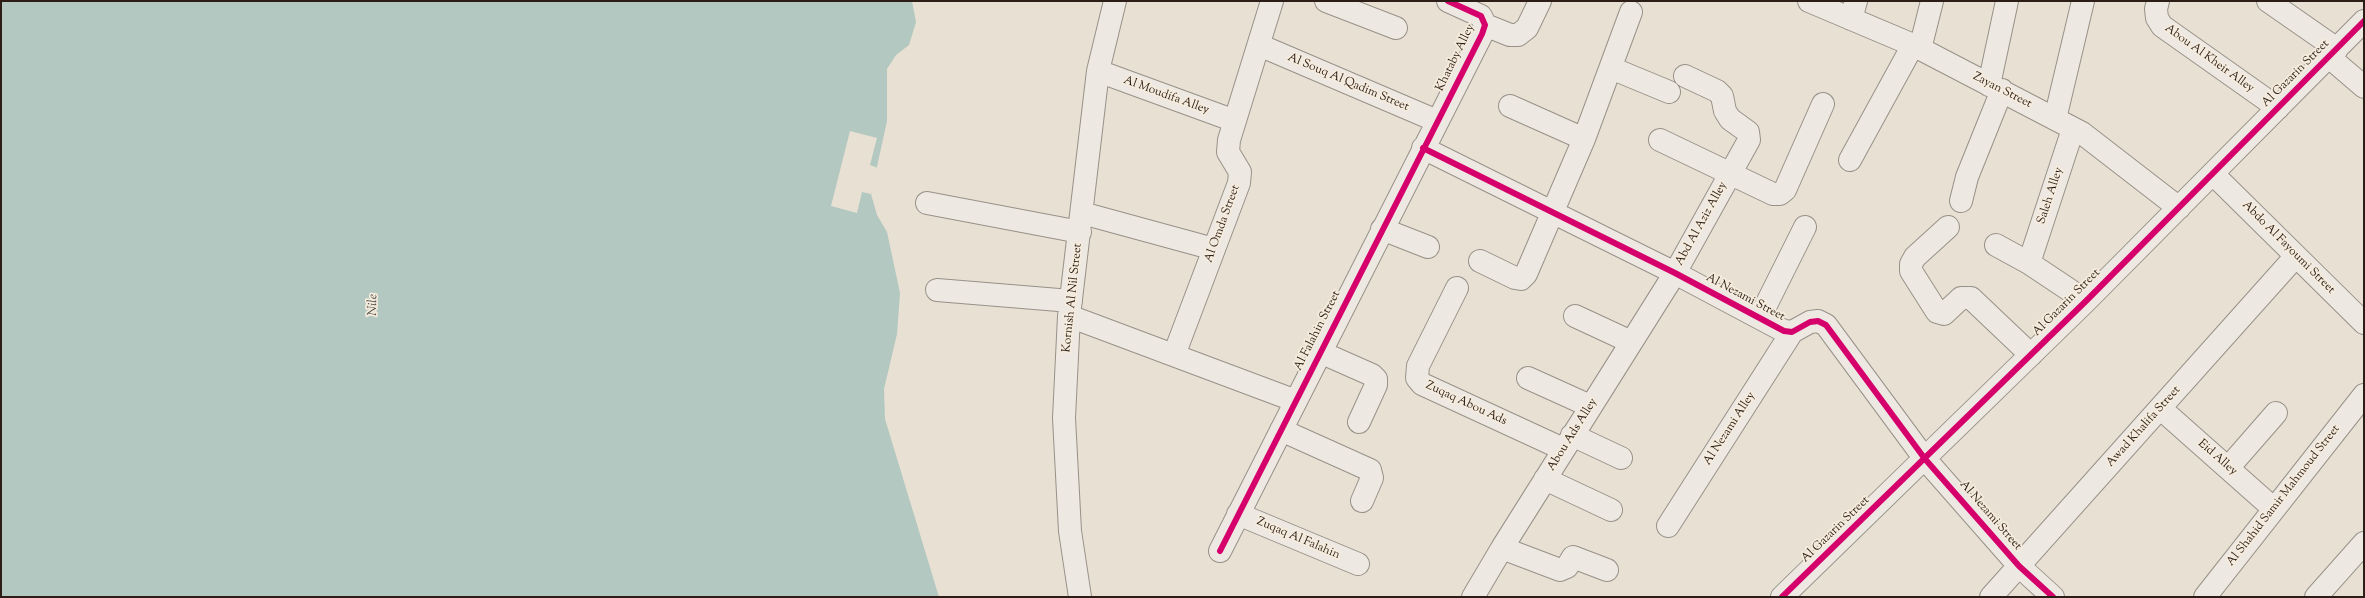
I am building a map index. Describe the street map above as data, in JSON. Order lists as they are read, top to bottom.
{
  "streets": {
    "street": [
      "Khataby Alley",
      "Abou Al Kheir Alley",
      "Al Gazarin Street",
      "Al Souq Al Qadim Street",
      "Zayan Street",
      "Al Moudifa Alley",
      "Saleh Alley",
      "Al Omda Street",
      "Abd Al Aziz Alley",
      "Abdo Al Fayoumi Street",
      "Kornish Al Nil Street",
      "Al Nezami Street",
      "Al Falahin Street",
      "Zuqaq Abou Ads",
      "Awad Khalifa Street",
      "Al Nezami Alley",
      "Abou Ads Alley",
      "Eid Alley",
      "Al Shahid Samir Mahmoud Street",
      "Zuqaq Al Falahin"
    ]
  },
  "crossings": [
    ["Khataby Alley", "Al Souq Al Qadim Street"],
    ["Khataby Alley", "Al Falahin Street"],
    ["Abou Al Kheir Alley", "Al Gazarin Street"],
    ["Al Gazarin Street", "Zayan Street"],
    ["Al Gazarin Street", "Abdo Al Fayoumi Street"],
    ["Al Gazarin Street", "Al Nezami Street"],
    ["Al Souq Al Qadim Street", "Al Omda Street"],
    ["Al Souq Al Qadim Street", "Al Falahin Street"],
    ["Zayan Street", "Saleh Alley"],
    ["Al Moudifa Alley", "Al Omda Street"],
    ["Al Moudifa Alley", "Kornish Al Nil Street"],
    ["Abd Al Aziz Alley", "Al Nezami Street"],
    ["Abd Al Aziz Alley", "Abou Ads Alley"],
    ["Abdo Al Fayoumi Street", "Awad Khalifa Street"],
    ["Al Nezami Street", "Al Falahin Street"],
    ["Al Nezami Street", "Awad Khalifa Street"],
    ["Al Nezami Street", "Al Nezami Alley"],
    ["Al Nezami Street", "Abou Ads Alley"],
    ["Al Falahin Street", "Zuqaq Al Falahin"],
    ["Zuqaq Abou Ads", "Abou Ads Alley"],
    ["Awad Khalifa Street", "Eid Alley"],
    ["Eid Alley", "Al Shahid Samir Mahmoud Street"]
  ],
  "water": ["Nile"]
}
